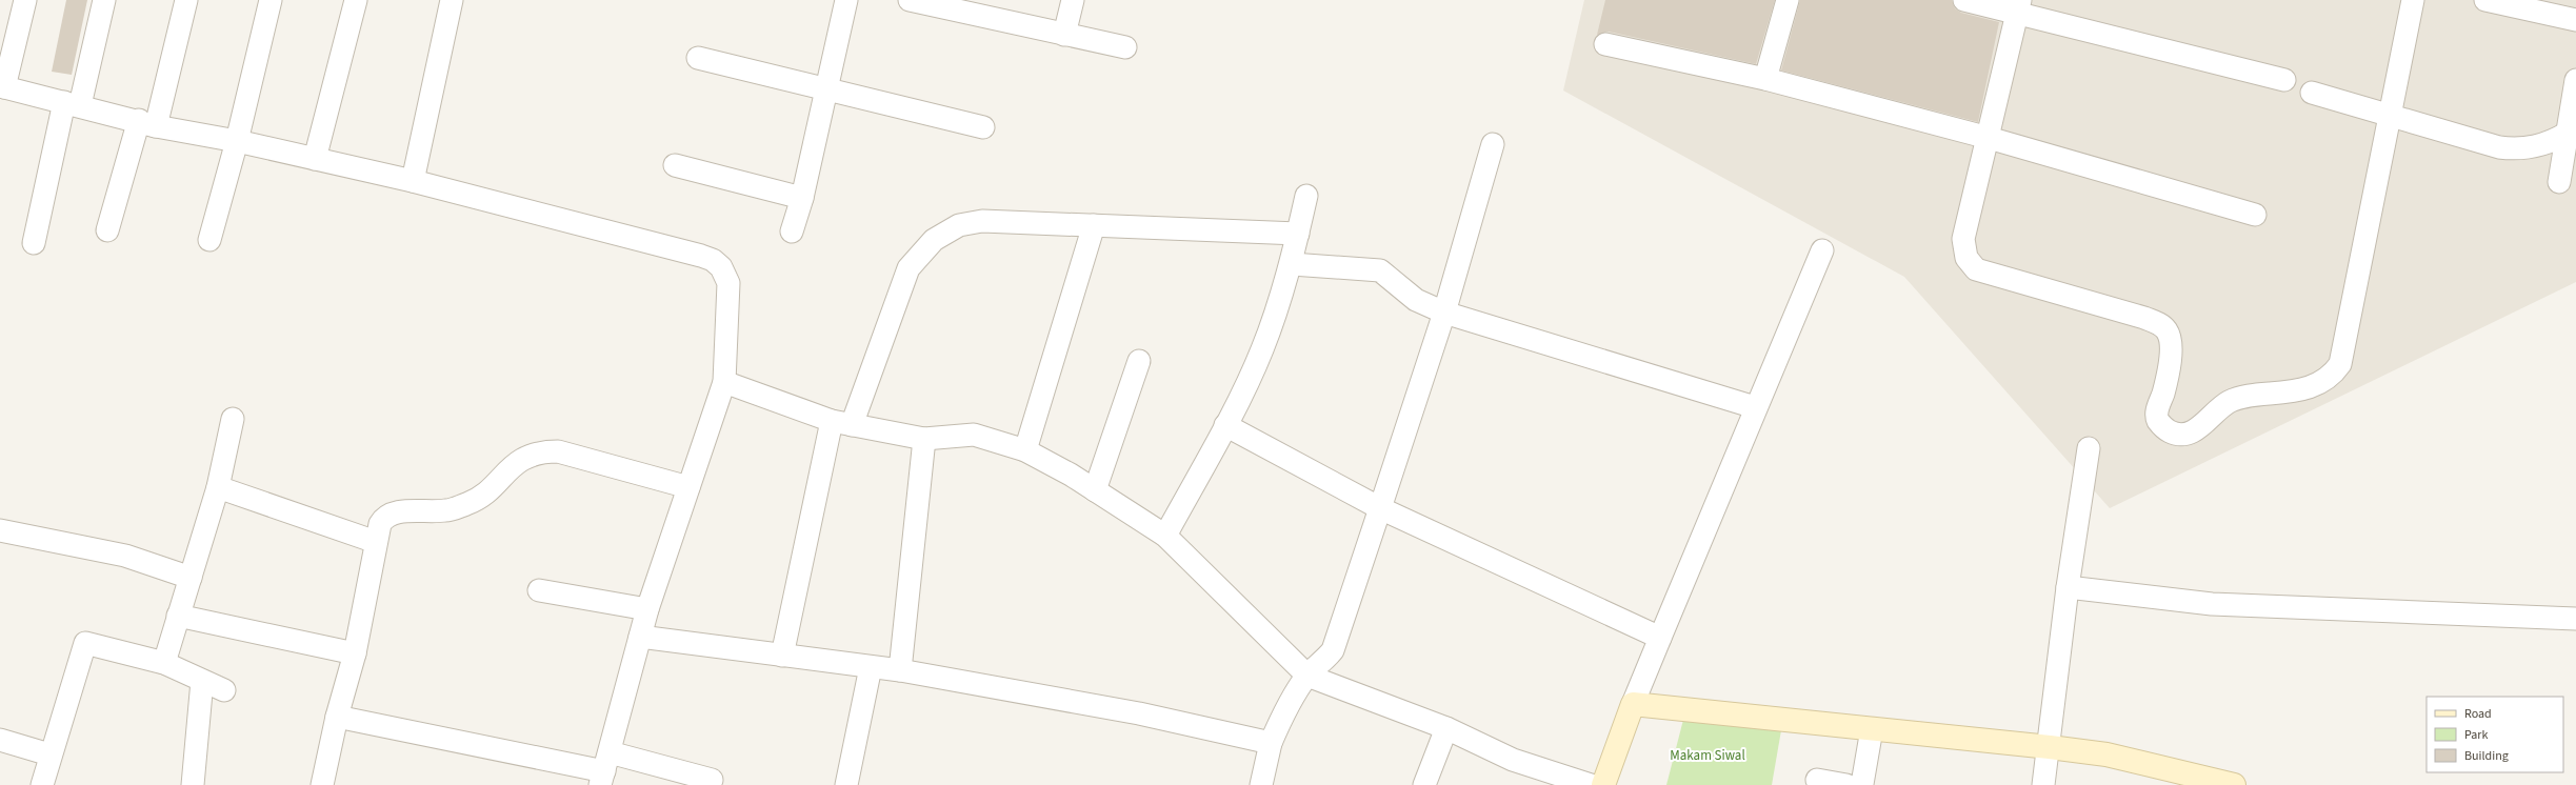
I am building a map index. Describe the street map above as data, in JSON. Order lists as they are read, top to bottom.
{
  "parks": ["Makam Siwal"],
  "legend": ["Road", "Park", "Building"]
}
